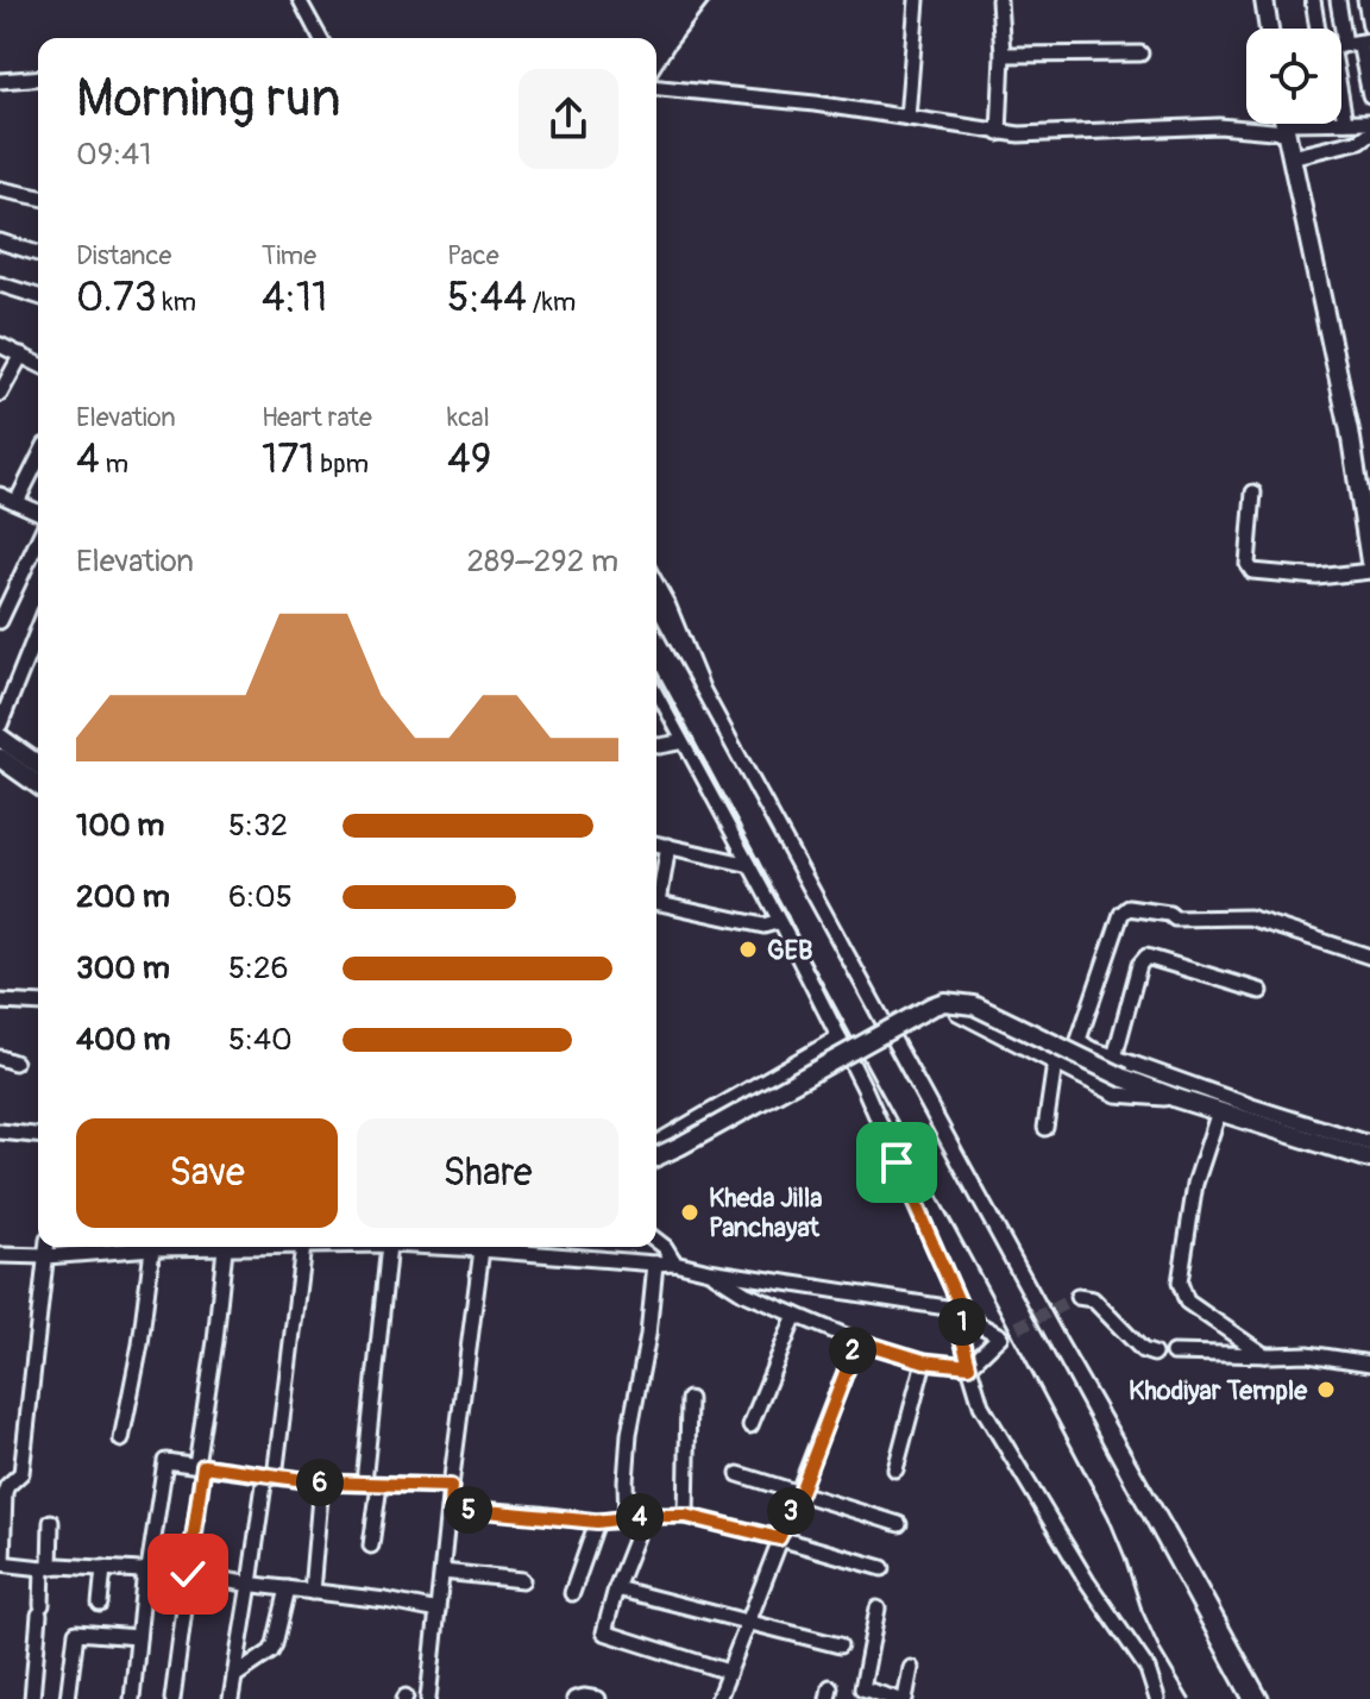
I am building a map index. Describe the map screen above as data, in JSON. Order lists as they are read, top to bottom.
{
  "places": ["GEB", "Kheda Jilla Panchayat", "Khodiyar Temple"],
  "page": {
    "heading": ["Morning run", "09:41"],
    "stats": [
      ["Distance", "0.73 km"],
      ["Time", "4:11"],
      ["Pace", "5:44 /km"],
      ["Elevation", "4 m"],
      ["Heart rate", "171 bpm"],
      ["kcal", "49"]
    ],
    "chart": ["Elevation", "289–292 m"],
    "list": [
      {
        "name": "100 m",
        "note": "5:32"
      },
      {
        "name": "200 m",
        "note": "6:05"
      },
      {
        "name": "300 m",
        "note": "5:26"
      },
      {
        "name": "400 m",
        "note": "5:40"
      }
    ],
    "buttons": ["Save", "Share"],
    "pins": [
      "1",
      "2",
      "6",
      "5",
      "3",
      "4"
    ]
  }
}
